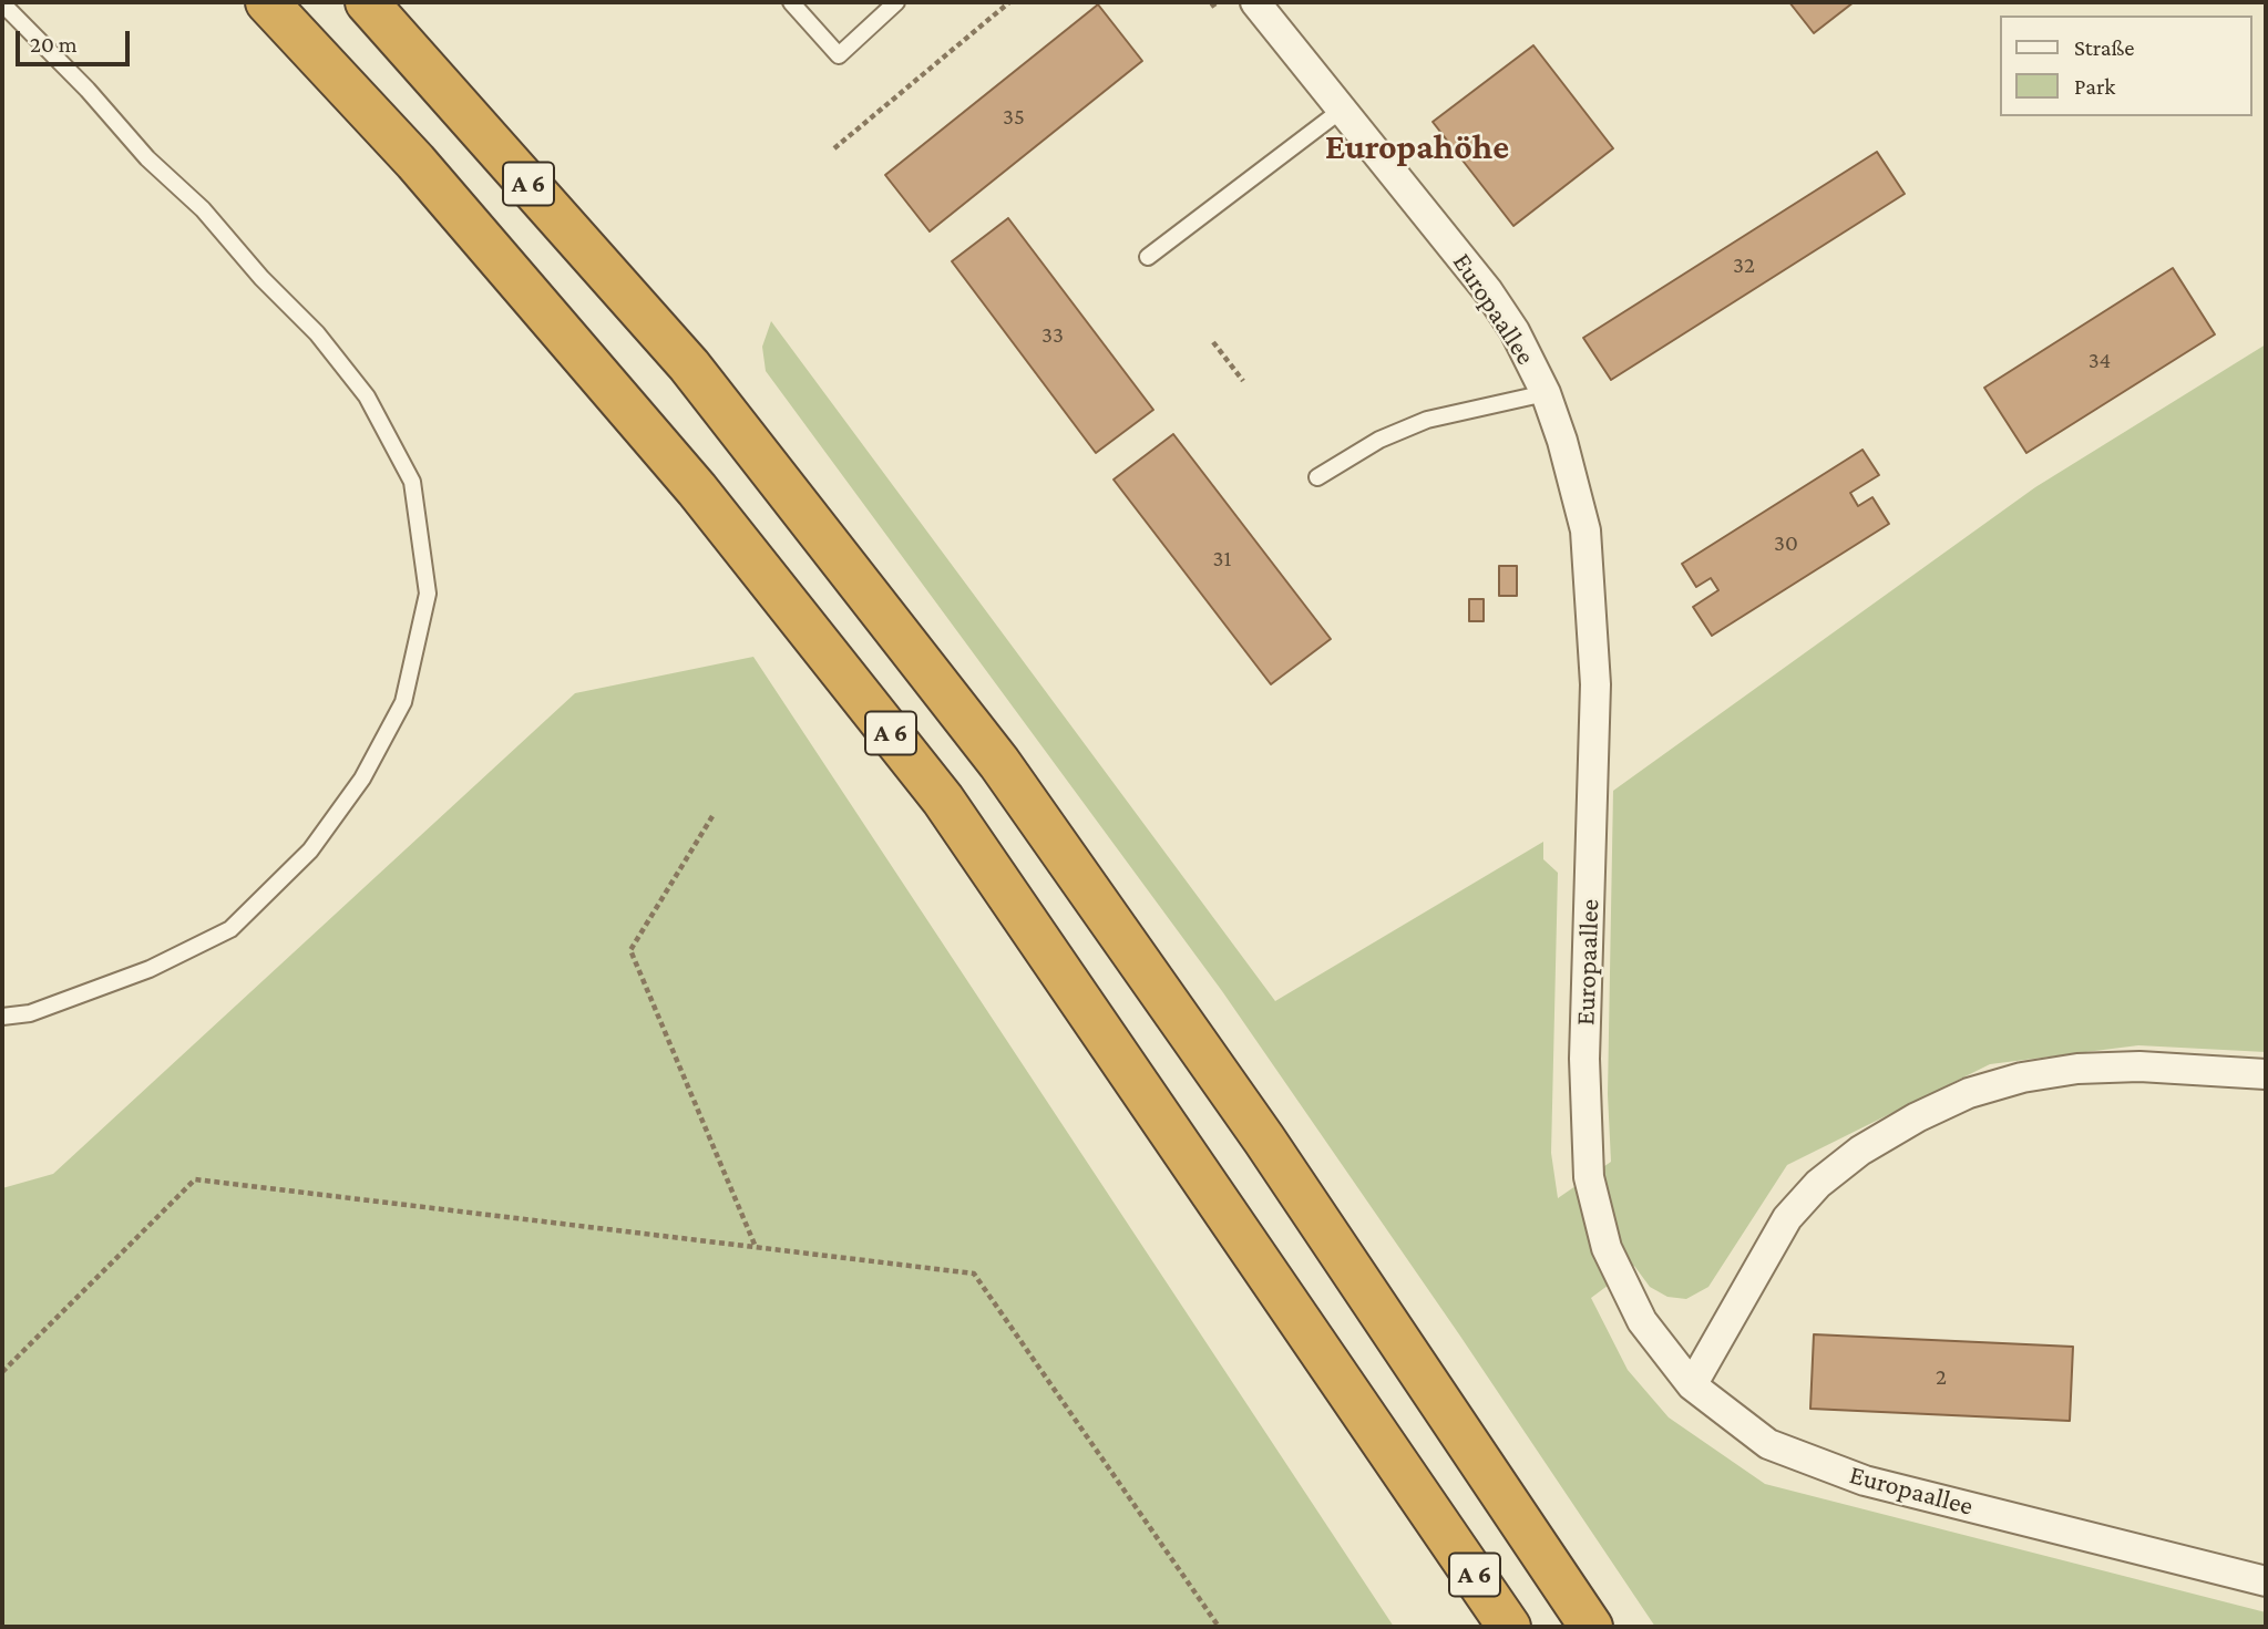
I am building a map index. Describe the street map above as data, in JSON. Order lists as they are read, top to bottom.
{
  "streets": {
    "highway": ["A 6"],
    "street": ["Europaallee"]
  },
  "districts": ["Europahöhe"],
  "house_numbers": [
    "35",
    "32",
    "33",
    "34",
    "30",
    "31",
    "2"
  ],
  "legend": ["Straße", "Park"],
  "scale_bar": "20 m"
}
